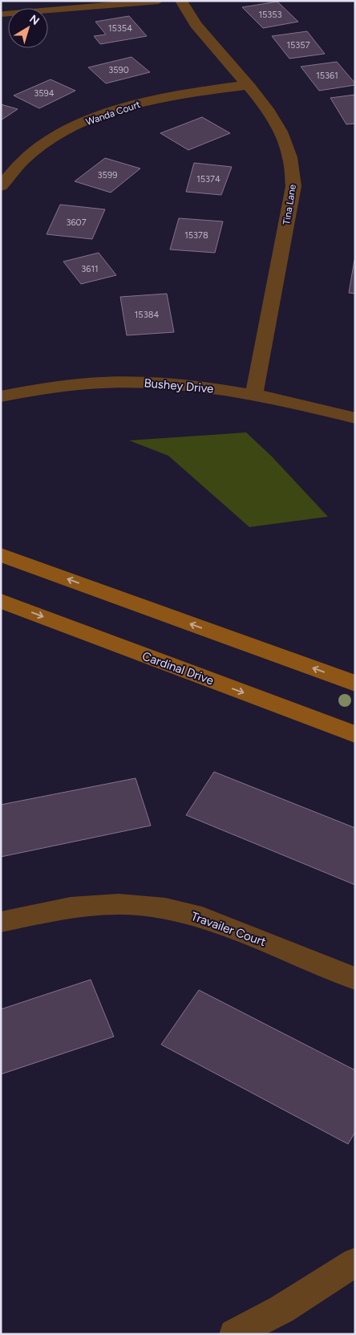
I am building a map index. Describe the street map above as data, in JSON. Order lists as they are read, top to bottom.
{
  "streets": {
    "main road": ["Cardinal Drive"],
    "street": [
      "Wanda Court",
      "Tina Lane",
      "Bushey Drive",
      "Travailer Court"
    ]
  },
  "crossings": [
    ["Wanda Court", "Tina Lane"],
    ["Tina Lane", "Bushey Drive"]
  ],
  "house_numbers": [
    "15353",
    "15354",
    "15357",
    "3590",
    "15361",
    "3594",
    "3599",
    "15374",
    "3607",
    "15378",
    "3611",
    "15384"
  ],
  "north": "top right"
}
